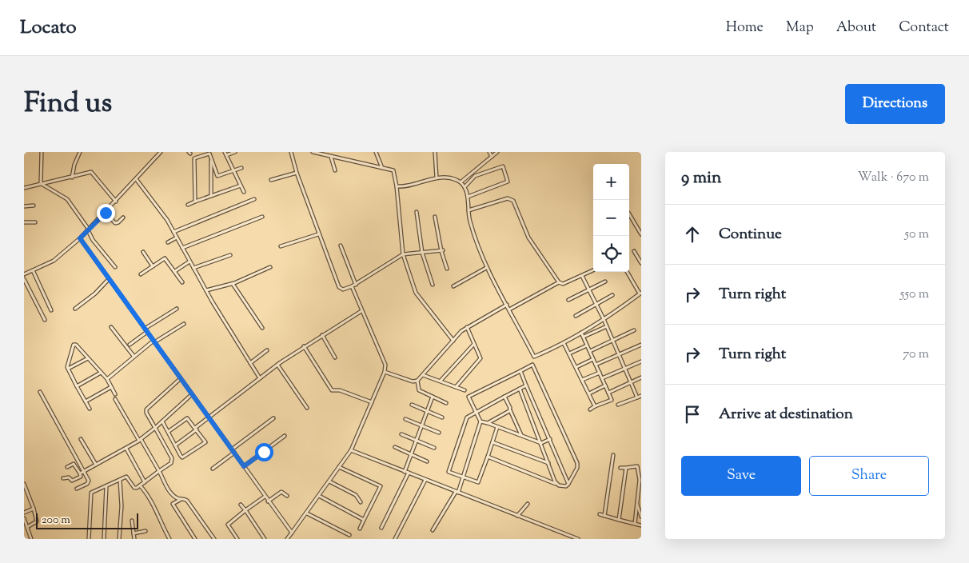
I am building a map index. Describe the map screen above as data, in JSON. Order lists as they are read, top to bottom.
{
  "scale_bar": "200 m",
  "page": {
    "header": "Locato",
    "nav": [
      "Home",
      "Map",
      "About",
      "Contact"
    ],
    "title": "Find us",
    "buttons": [
      "Directions",
      ["Save", "Share"]
    ],
    "heading": ["9 min", "Walk · 670 m"],
    "map_buttons": ["+", "−"],
    "list": [
      ["Continue", "50 m"],
      ["Turn right", "550 m"],
      ["Turn right", "70 m"],
      "Arrive at destination"
    ],
    "scale": "200 m"
  }
}
